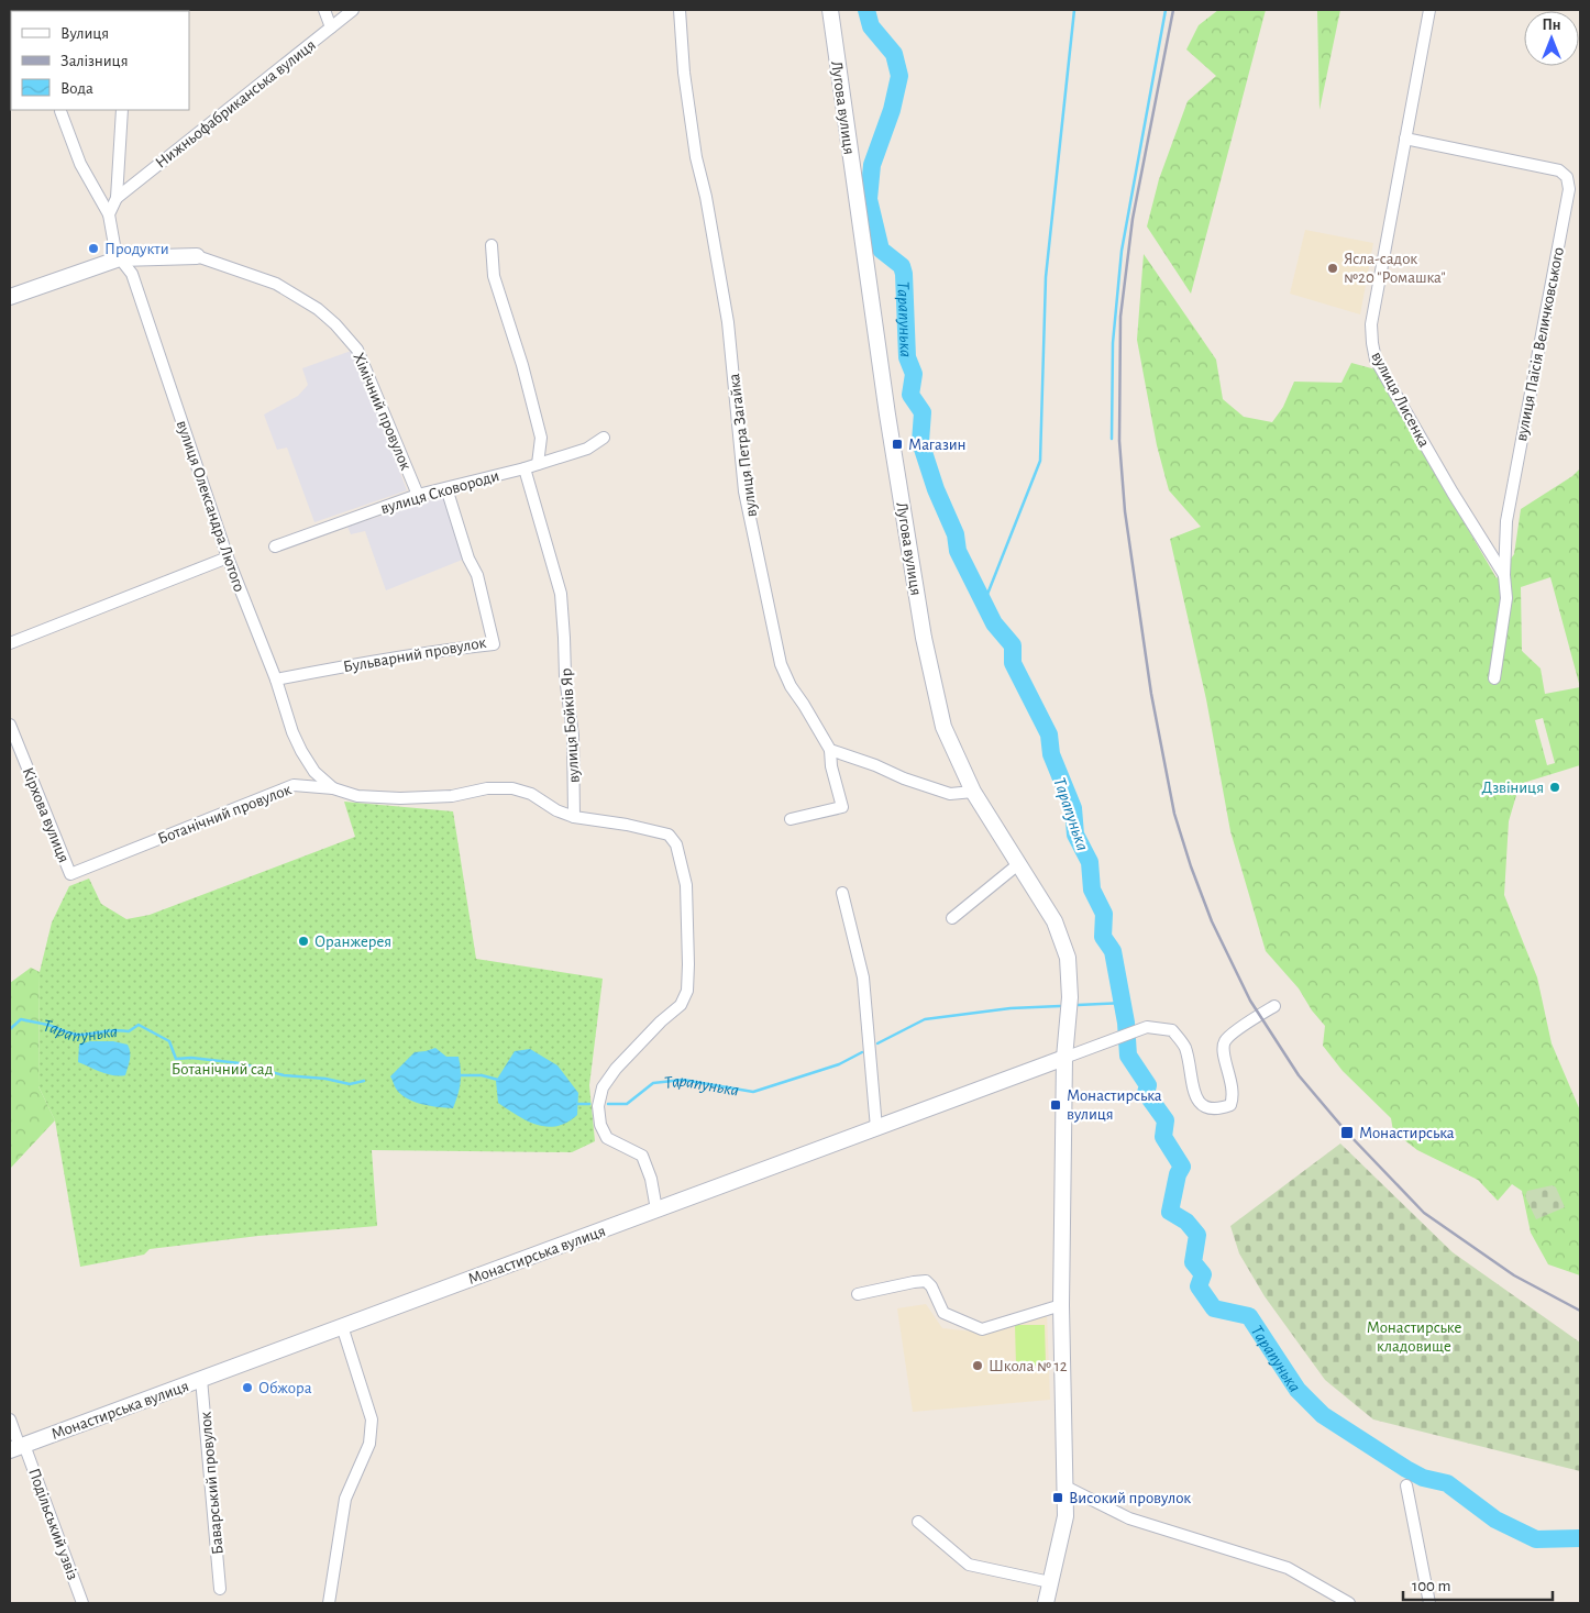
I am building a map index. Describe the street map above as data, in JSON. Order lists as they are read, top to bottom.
{
  "streets": {
    "street": [
      "Нижньофабриканська вулиця",
      "Лугова вулиця",
      "вулиця Паїсія Величковського",
      "вулиця Лисенка",
      "Хімічний провулок",
      "вулиця Петра Загайка",
      "вулиця Сковороди",
      "вулиця Олександра Лютого",
      "Бульварний провулок",
      "вулиця Бойків Яр",
      "Ботанічний провулок",
      "Кірхова вулиця",
      "Монастирська вулиця",
      "Баварський провулок",
      "Подільський узвіз"
    ]
  },
  "crossings": [
    ["Лугова вулиця", "Монастирська вулиця"],
    ["вулиця Паїсія Величковського", "вулиця Лисенка"],
    ["Хімічний провулок", "вулиця Сковороди"],
    ["вулиця Сковороди", "Бульварний провулок"],
    ["вулиця Сковороди", "вулиця Бойків Яр"],
    ["вулиця Олександра Лютого", "Бульварний провулок"],
    ["вулиця Олександра Лютого", "Ботанічний провулок"],
    ["вулиця Бойків Яр", "Ботанічний провулок"],
    ["Ботанічний провулок", "Кірхова вулиця"],
    ["Монастирська вулиця", "Баварський провулок"],
    ["Монастирська вулиця", "Подільський узвіз"]
  ],
  "water": ["Тарапунька"],
  "parks": ["Ботанічний сад", "Монастирське кладовище"],
  "places": {
    "other": [
      "Продукти",
      "Ясла-садок №20 \"Ромашка\"",
      "Дзвіниця",
      "Оранжерея",
      "Школа № 12",
      "Обжора"
    ],
    "transit": [
      "Магазин",
      "Монастирська вулиця",
      "Монастирська",
      "Високий провулок"
    ]
  },
  "legend": ["Вулиця", "Залізниця", "Вода"],
  "scale_bar": "100 m",
  "north": "top"
}
